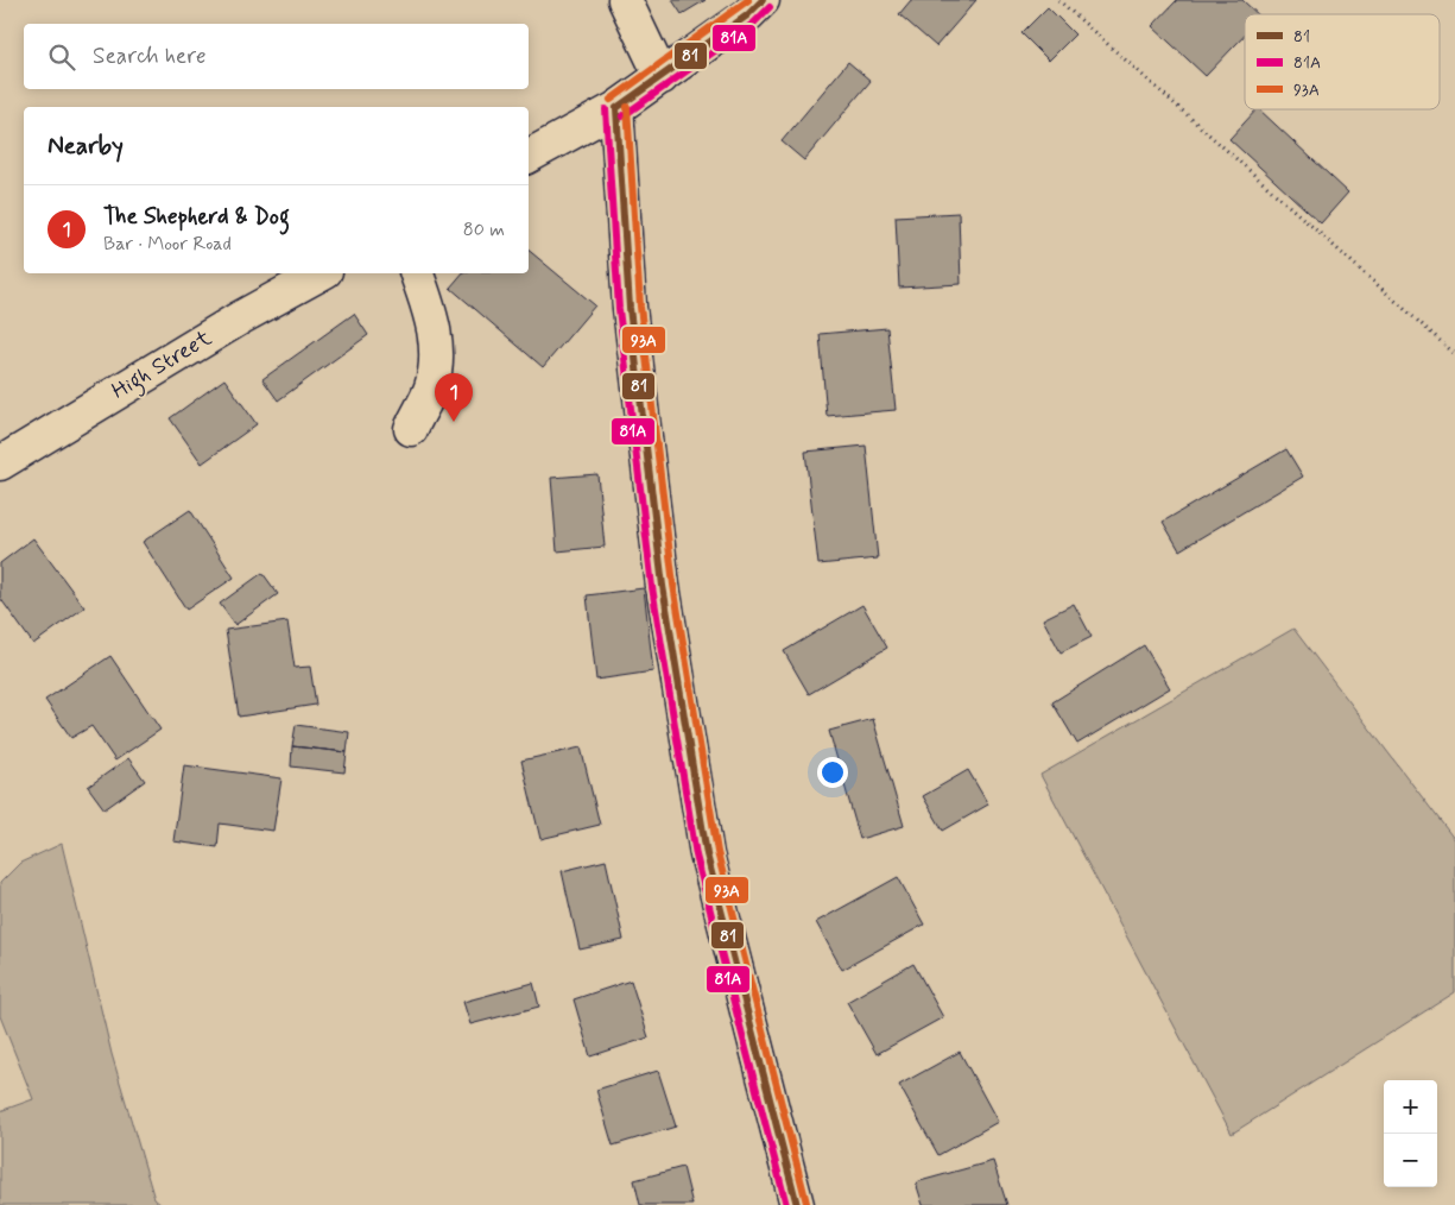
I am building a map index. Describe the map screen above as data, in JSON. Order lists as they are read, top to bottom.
{
  "streets": {
    "street": ["High Street"]
  },
  "lines": ["transit line 81", "transit line 93A", "transit line 81A"],
  "legend": ["81", "81A", "93A"],
  "page": {
    "search": "Search here",
    "heading": "Nearby",
    "list": [
      {
        "mark": "1",
        "name": "The Shepherd & Dog",
        "note": "Bar · Moor Road",
        "value": "80 m"
      }
    ],
    "pins": "1",
    "map_buttons": ["+", "−"]
  }
}
